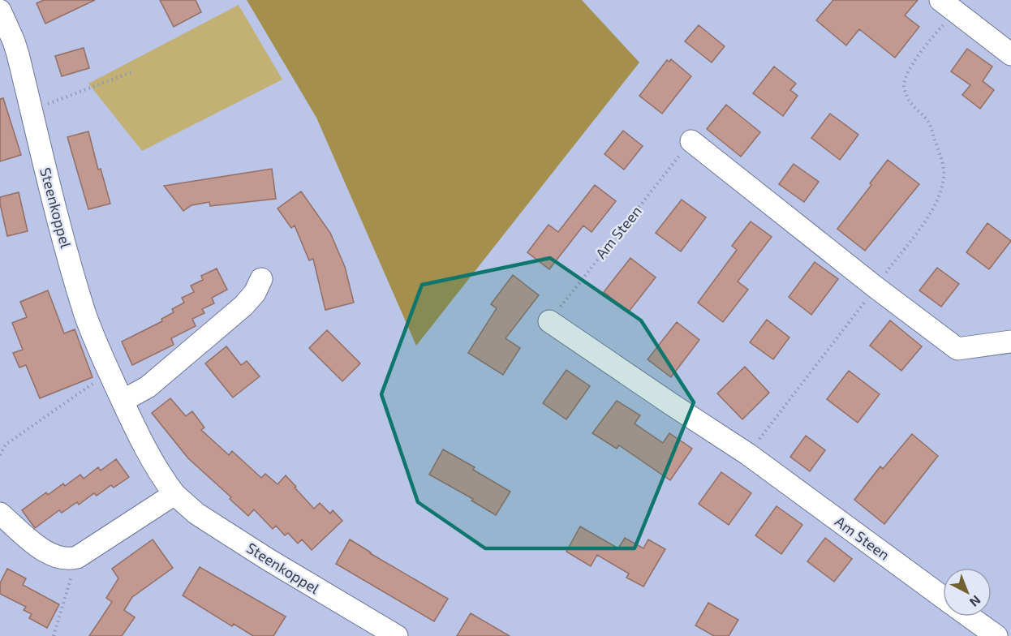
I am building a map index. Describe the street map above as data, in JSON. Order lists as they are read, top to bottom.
{
  "streets": {
    "street": ["Steenkoppel", "Am Steen"]
  },
  "north": "bottom right"
}
